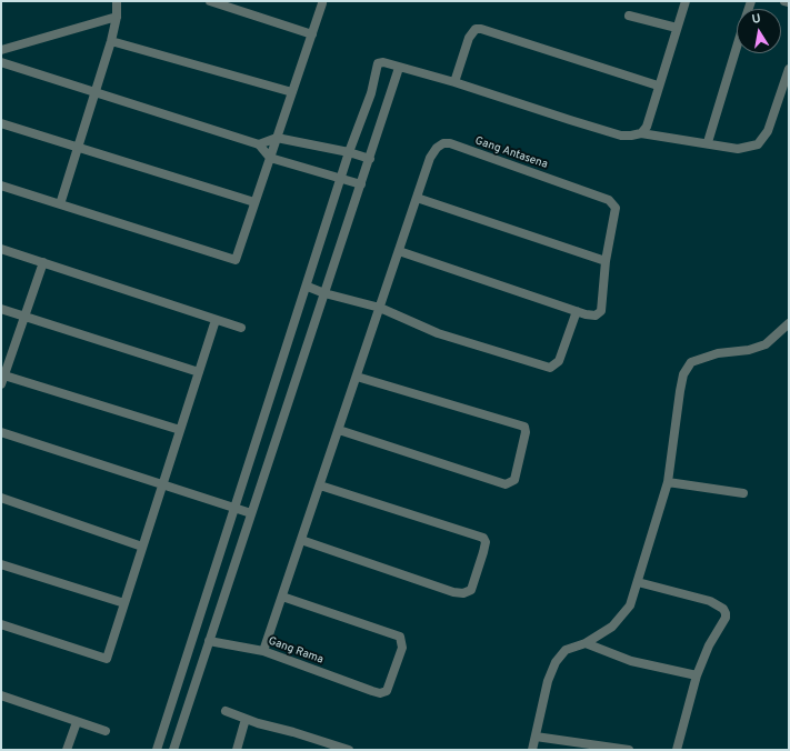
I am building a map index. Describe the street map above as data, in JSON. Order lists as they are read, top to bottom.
{
  "streets": {
    "street": ["Gang Antasena", "Gang Rama"]
  },
  "north": "top"
}
